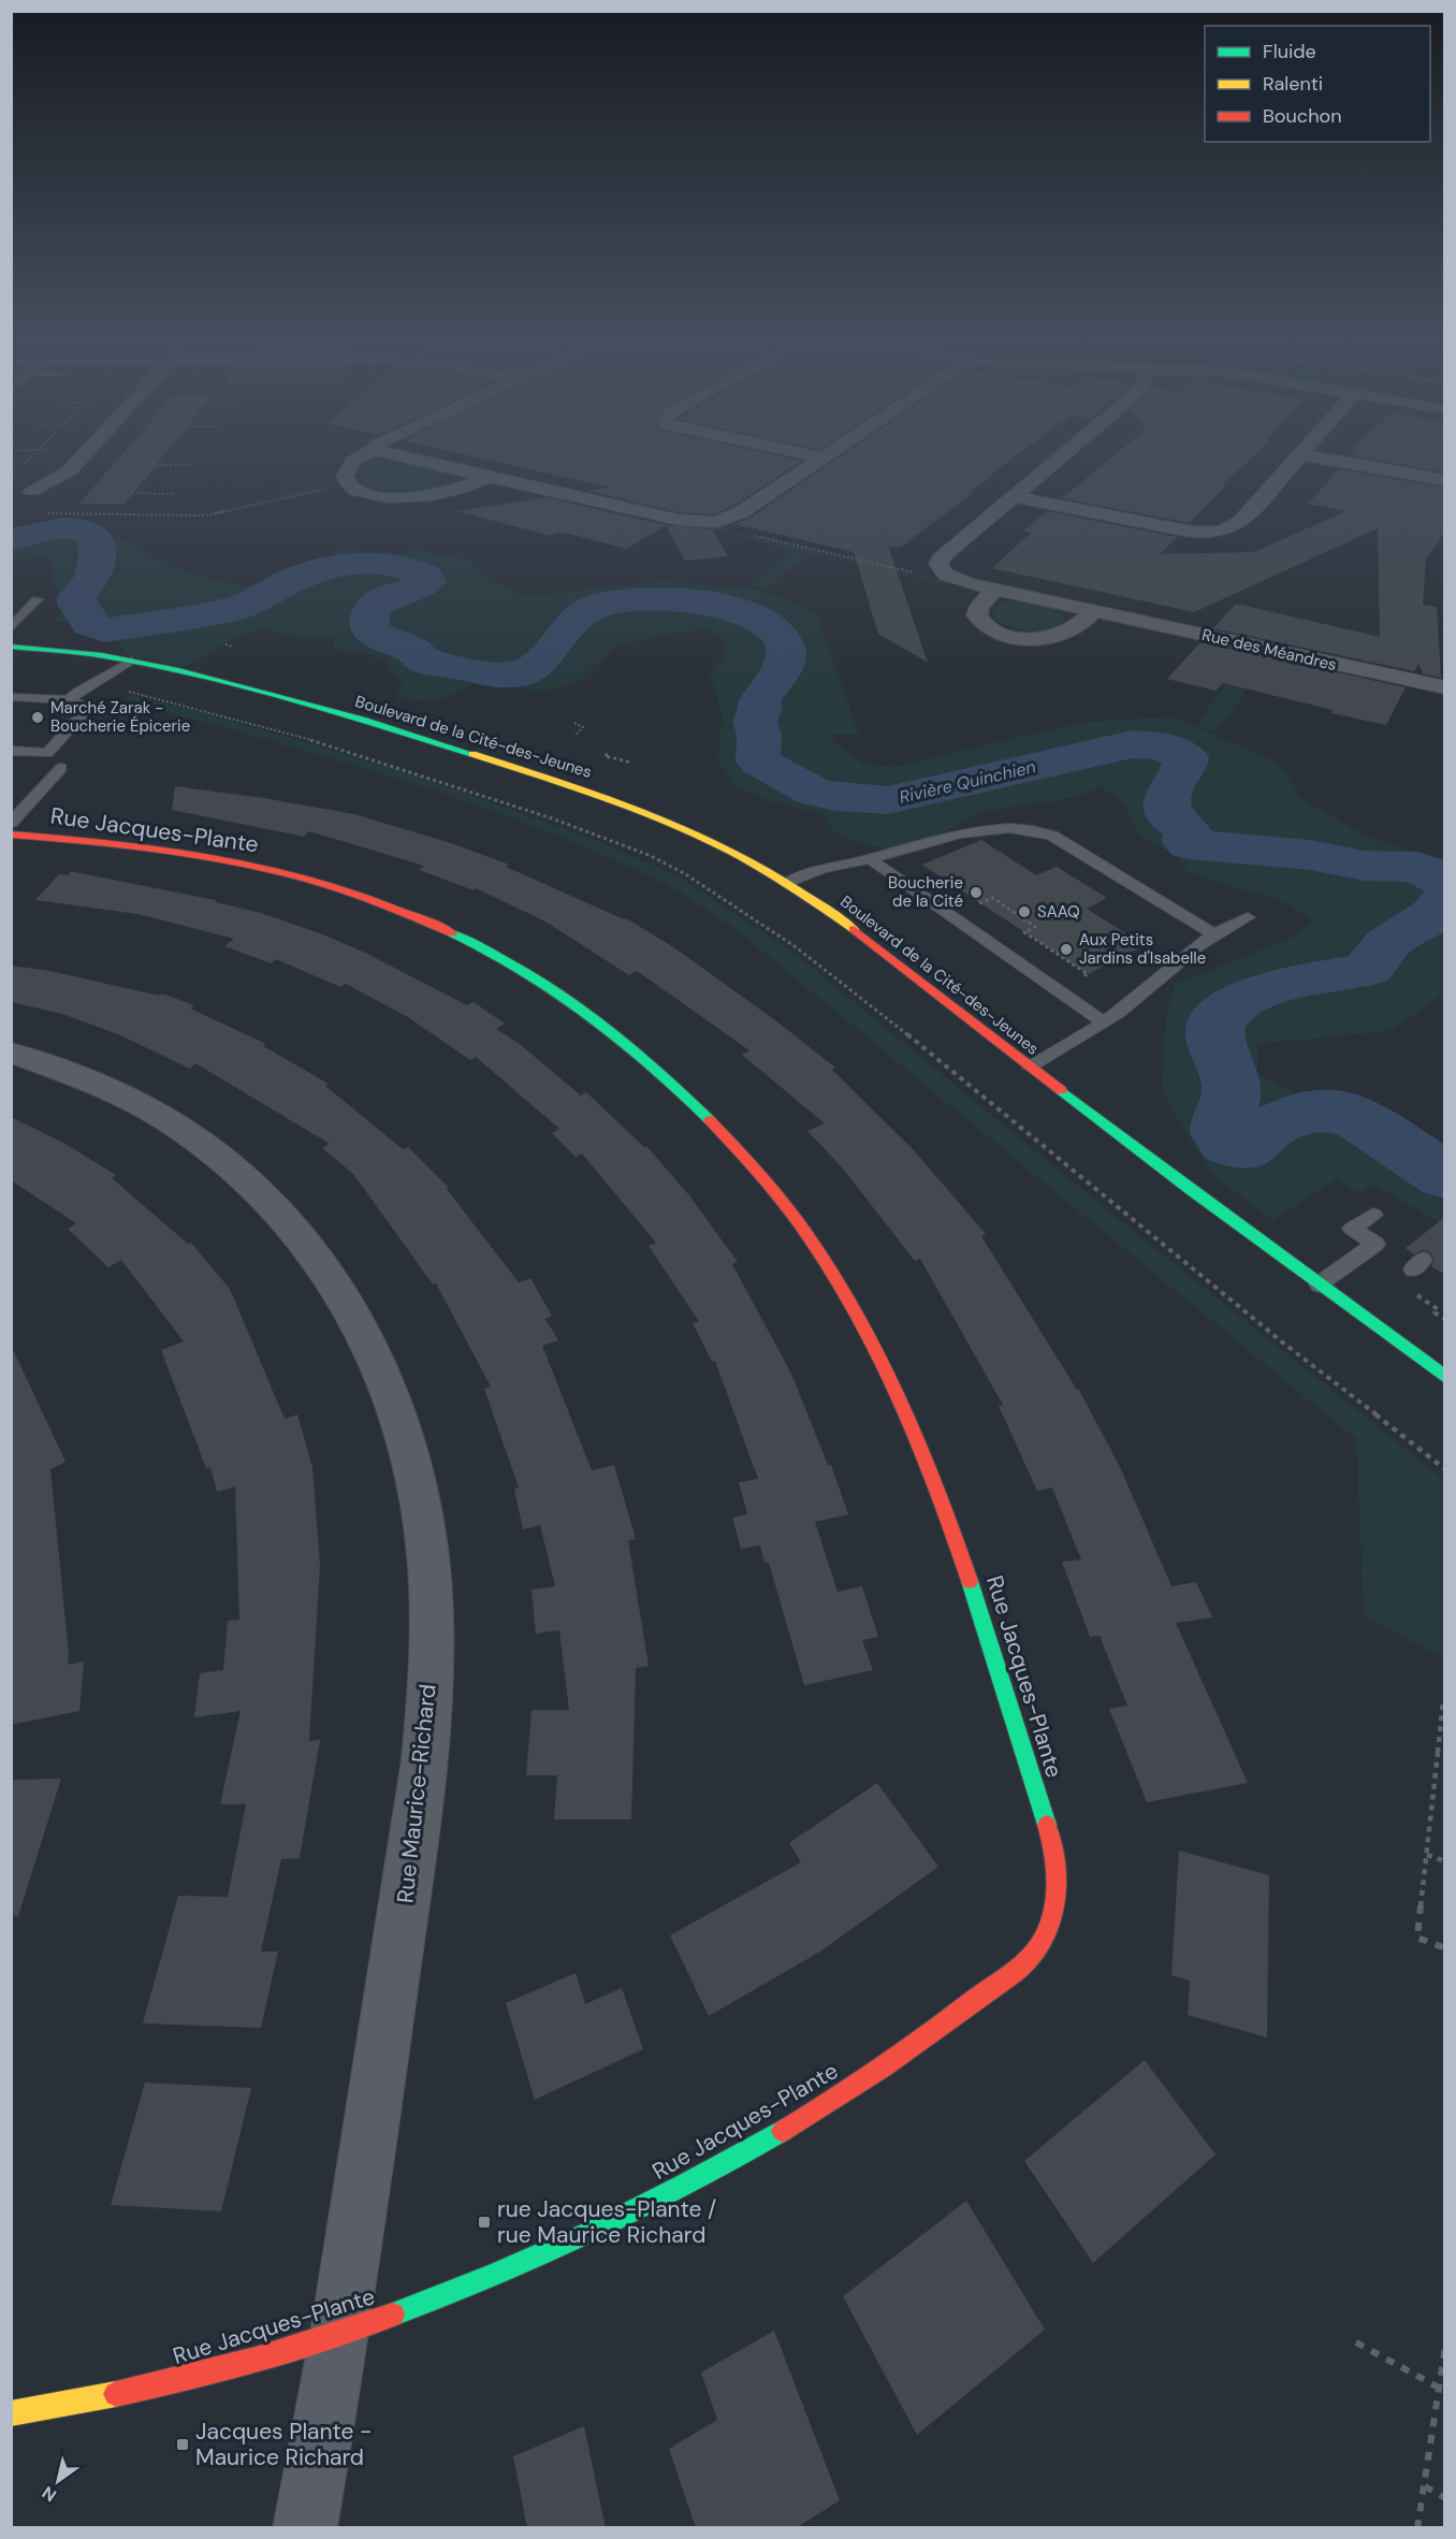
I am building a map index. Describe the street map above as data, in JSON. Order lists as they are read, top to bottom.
{
  "streets": {
    "street": [
      "Rue des Méandres",
      "Boulevard de la Cité-des-Jeunes",
      "Rue Jacques-Plante",
      "Rue Maurice-Richard"
    ]
  },
  "crossings": [
    ["Rue Jacques-Plante", "Rue Maurice-Richard"]
  ],
  "water": ["Rivière Quinchien"],
  "places": {
    "other": [
      "Marché Zarak - Boucherie Épicerie",
      "Boucherie de la Cité",
      "SAAQ",
      "Aux Petits Jardins d'Isabelle"
    ],
    "transit": ["rue Jacques-Plante / rue Maurice Richard", "Jacques Plante - Maurice Richard"]
  },
  "legend": ["Fluide", "Ralenti", "Bouchon"],
  "north": "bottom left"
}
